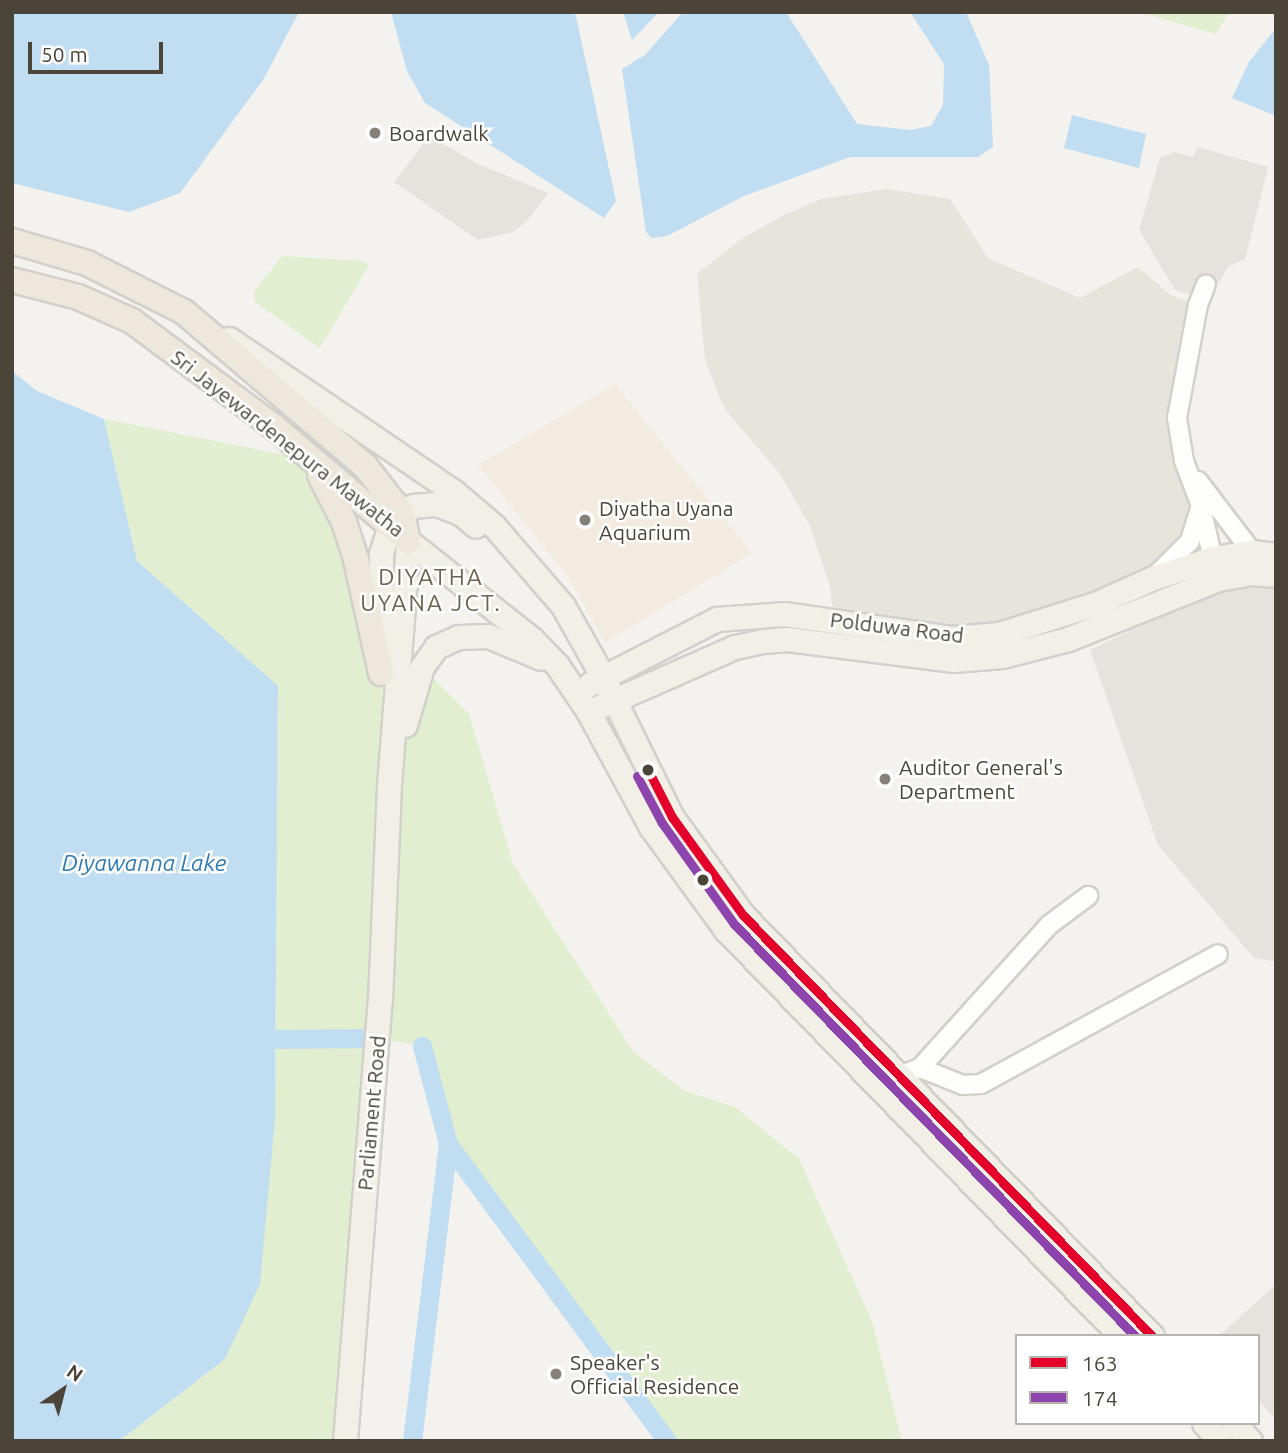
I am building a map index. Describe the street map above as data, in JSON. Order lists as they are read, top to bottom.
{
  "streets": {
    "highway": ["Sri Jayewardenepura Mawatha"],
    "main road": ["Polduwa Road", "Parliament Road"]
  },
  "crossings": [
    ["Sri Jayewardenepura Mawatha", "Parliament Road"]
  ],
  "districts": ["DIYATHA UYANA JCT."],
  "water": ["Diyawanna Lake"],
  "places": [
    "Boardwalk",
    "Diyatha Uyana Aquarium",
    "Auditor General's Department",
    "Speaker's Official Residence"
  ],
  "lines": ["transit line 163", "transit line 174"],
  "legend": ["163", "174"],
  "scale_bar": "50 m",
  "north": "top right"
}
